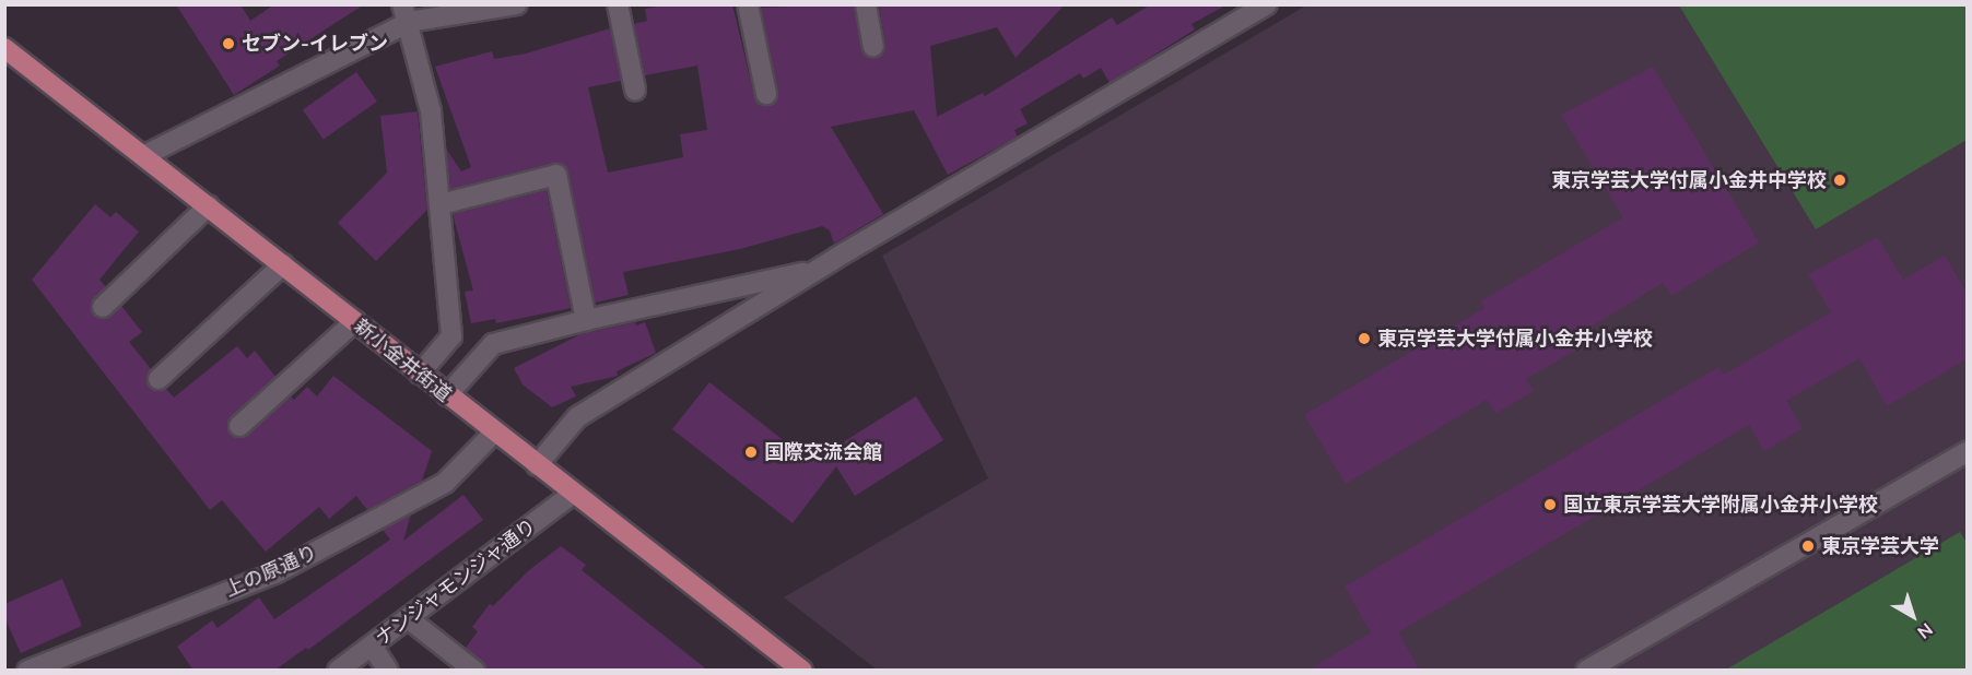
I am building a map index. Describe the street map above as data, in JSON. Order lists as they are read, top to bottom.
{
  "streets": {
    "main road": ["新小金井街道"],
    "street": ["上の原通り", "ナンジャモンジャ通り"]
  },
  "crossings": [
    ["新小金井街道", "上の原通り"],
    ["新小金井街道", "ナンジャモンジャ通り"]
  ],
  "places": [
    "セブン-イレブン",
    "東京学芸大学付属小金井中学校",
    "東京学芸大学付属小金井小学校",
    "国際交流会館",
    "国立東京学芸大学附属小金井小学校",
    "東京学芸大学"
  ],
  "north": "bottom right"
}
